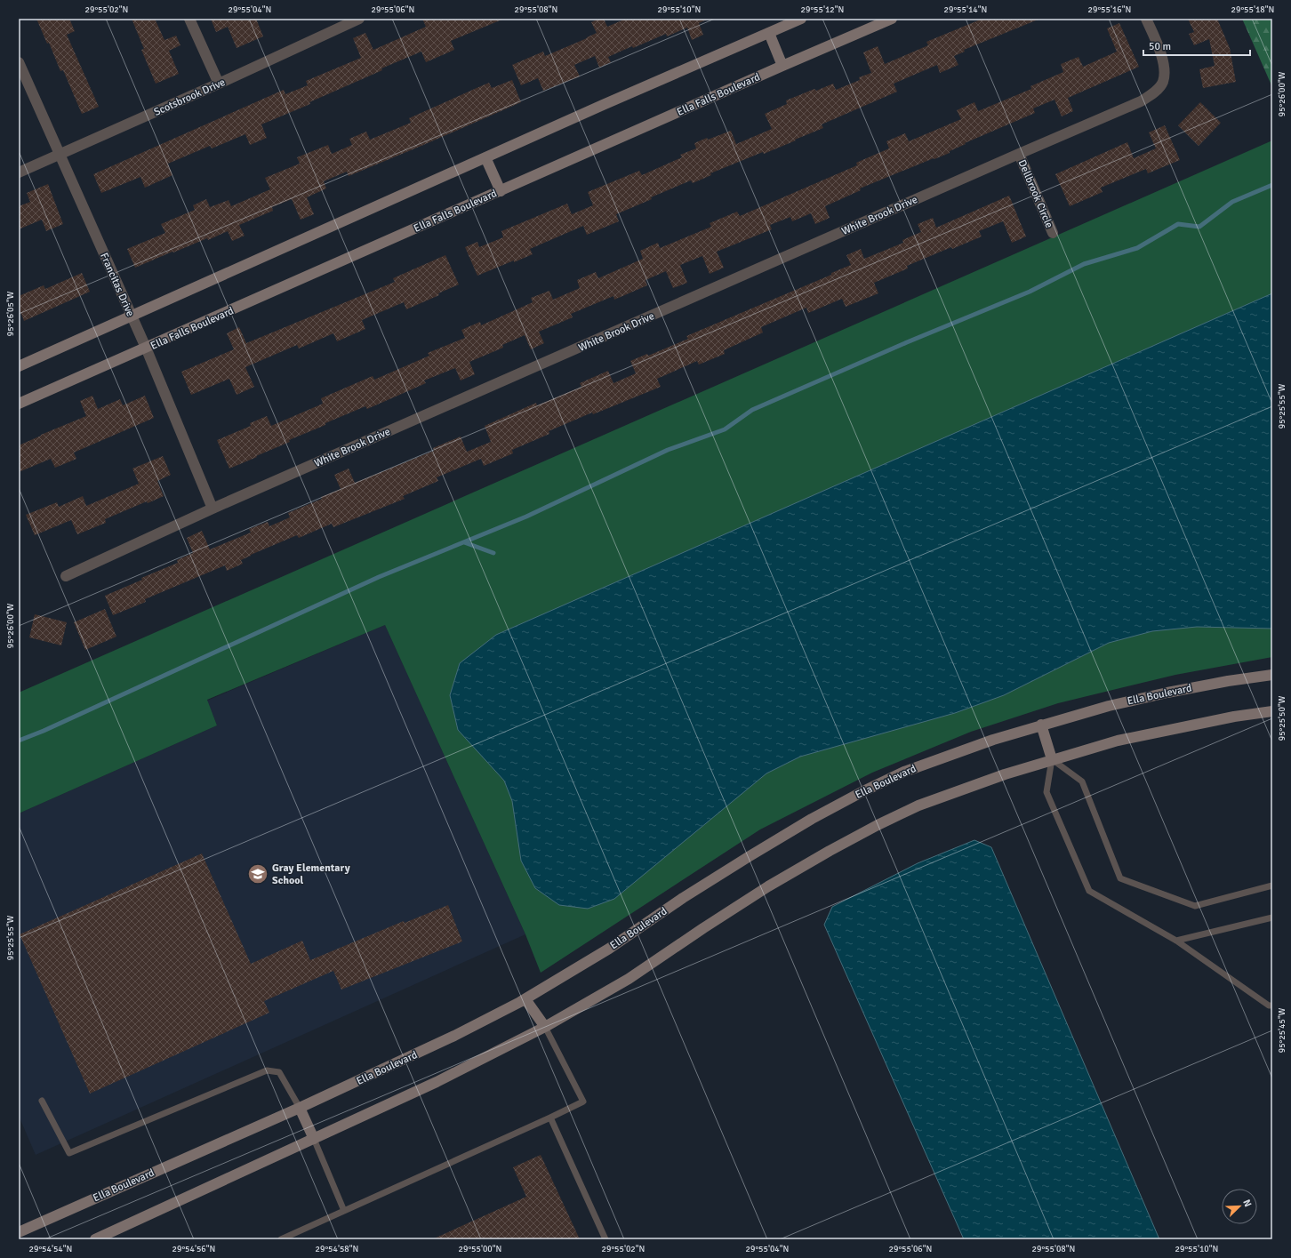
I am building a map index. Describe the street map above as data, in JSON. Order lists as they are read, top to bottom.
{
  "streets": {
    "main road": ["Ella Falls Boulevard", "Ella Boulevard"],
    "street": [
      "Scotsbrook Drive",
      "Dellbrook Circle",
      "White Brook Drive",
      "Francitas Drive"
    ]
  },
  "crossings": [
    ["Ella Falls Boulevard", "Francitas Drive"],
    ["Scotsbrook Drive", "Francitas Drive"],
    ["Dellbrook Circle", "White Brook Drive"],
    ["White Brook Drive", "Francitas Drive"]
  ],
  "places": {
    "school or university": ["Gray Elementary School"]
  },
  "scale_bar": "50 m",
  "north": "top right",
  "coordinates": [
    "29°55'02\"N",
    "29°55'04\"N",
    "29°55'06\"N",
    "29°55'08\"N",
    "29°55'10\"N",
    "29°55'12\"N",
    "29°55'14\"N",
    "29°55'16\"N",
    "29°55'18\"N",
    "95°26'00\"W",
    "95°26'05\"W",
    "95°25'55\"W",
    "95°25'50\"W",
    "95°25'45\"W",
    "29°54'54\"N",
    "29°54'56\"N",
    "29°54'58\"N",
    "29°55'00\"N"
  ]
}
